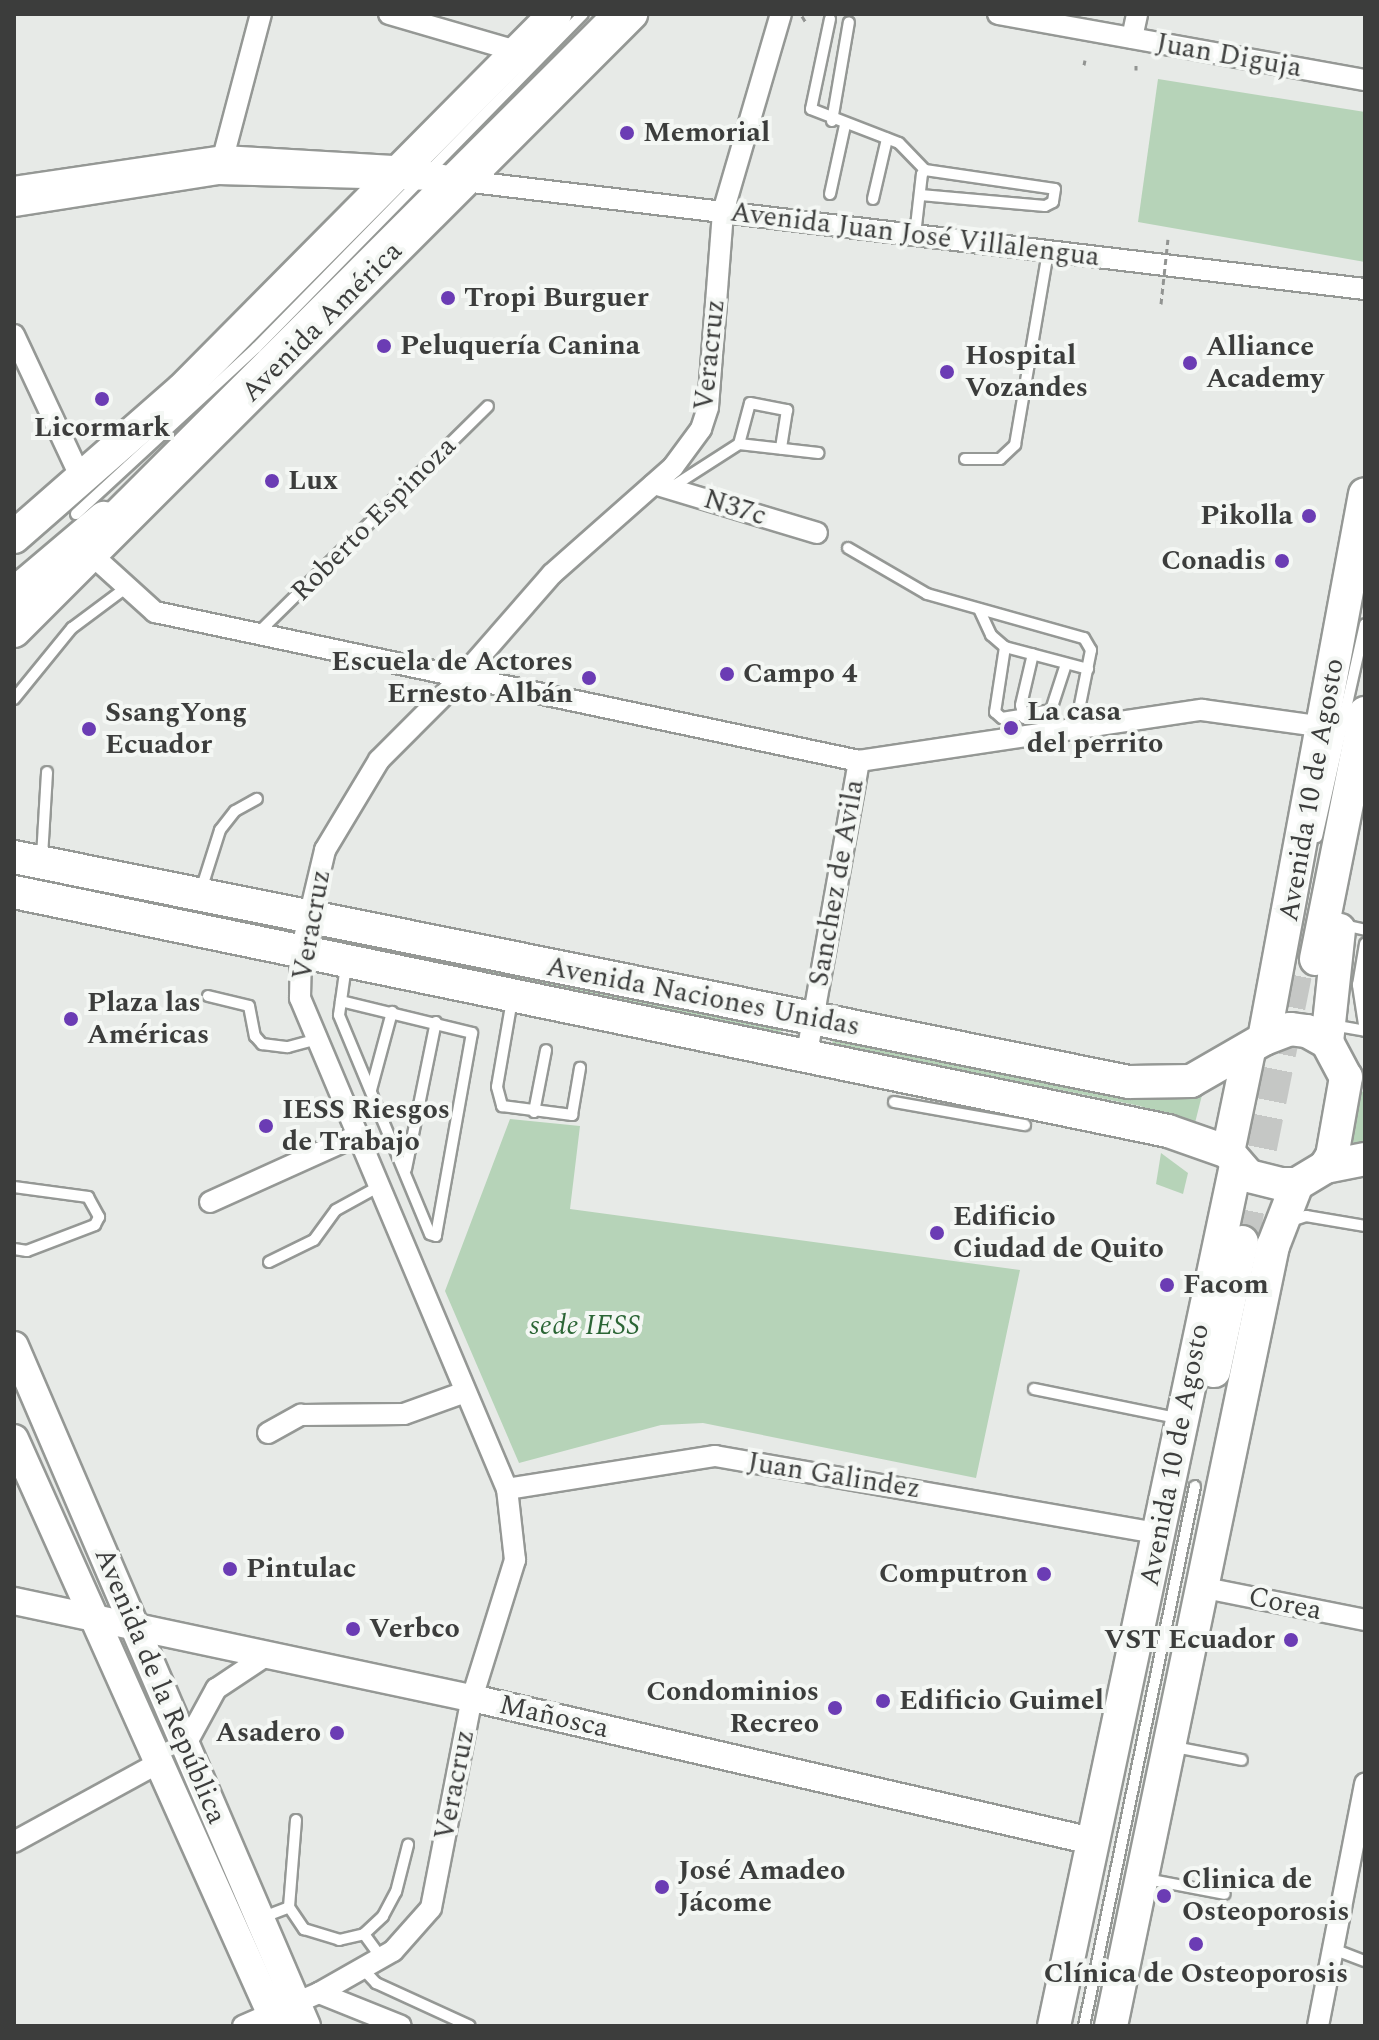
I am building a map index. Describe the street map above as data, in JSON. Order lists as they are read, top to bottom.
{
  "streets": {
    "main road": [
      "Avenida América",
      "Avenida 10 de Agosto",
      "Avenida Naciones Unidas",
      "Avenida de la República"
    ],
    "street": [
      "Juan Diguja",
      "Avenida Juan José Villalengua",
      "Veracruz",
      "N37c",
      "Sanchez de Avila",
      "Juan Galindez",
      "Corea",
      "Mañosca"
    ],
    "lane": ["Roberto Espinoza"]
  },
  "crossings": [
    ["Avenida Juan José Villalengua", "Avenida América"],
    ["Avenida Juan José Villalengua", "Veracruz"],
    ["Veracruz", "N37c"],
    ["Veracruz", "Avenida Naciones Unidas"],
    ["Veracruz", "Juan Galindez"],
    ["Veracruz", "Avenida de la República"],
    ["Veracruz", "Mañosca"],
    ["Avenida 10 de Agosto", "Avenida Naciones Unidas"],
    ["Avenida 10 de Agosto", "Juan Galindez"],
    ["Avenida 10 de Agosto", "Corea"],
    ["Avenida 10 de Agosto", "Mañosca"],
    ["Sanchez de Avila", "Avenida Naciones Unidas"],
    ["Avenida de la República", "Mañosca"]
  ],
  "parks": ["sede IESS"],
  "places": [
    "Memorial",
    "Tropi Burguer",
    "Peluquería Canina",
    "Alliance Academy",
    "Hospital Vozandes",
    "Licormark",
    "Lux",
    "Pikolla",
    "Conadis",
    "Campo 4",
    "Escuela de Actores Ernesto Albán",
    "La casa del perrito",
    "SsangYong Ecuador",
    "Plaza las Américas",
    "IESS Riesgos de Trabajo",
    "Edificio Ciudad de Quito",
    "Facom",
    "Pintulac",
    "Computron",
    "Verbco",
    "VST Ecuador",
    "Edificio Guimel",
    "Condominios Recreo",
    "Asadero",
    "José Amadeo Jácome",
    "Clinica de Osteoporosis",
    "Clínica de Osteoporosis"
  ]
}
